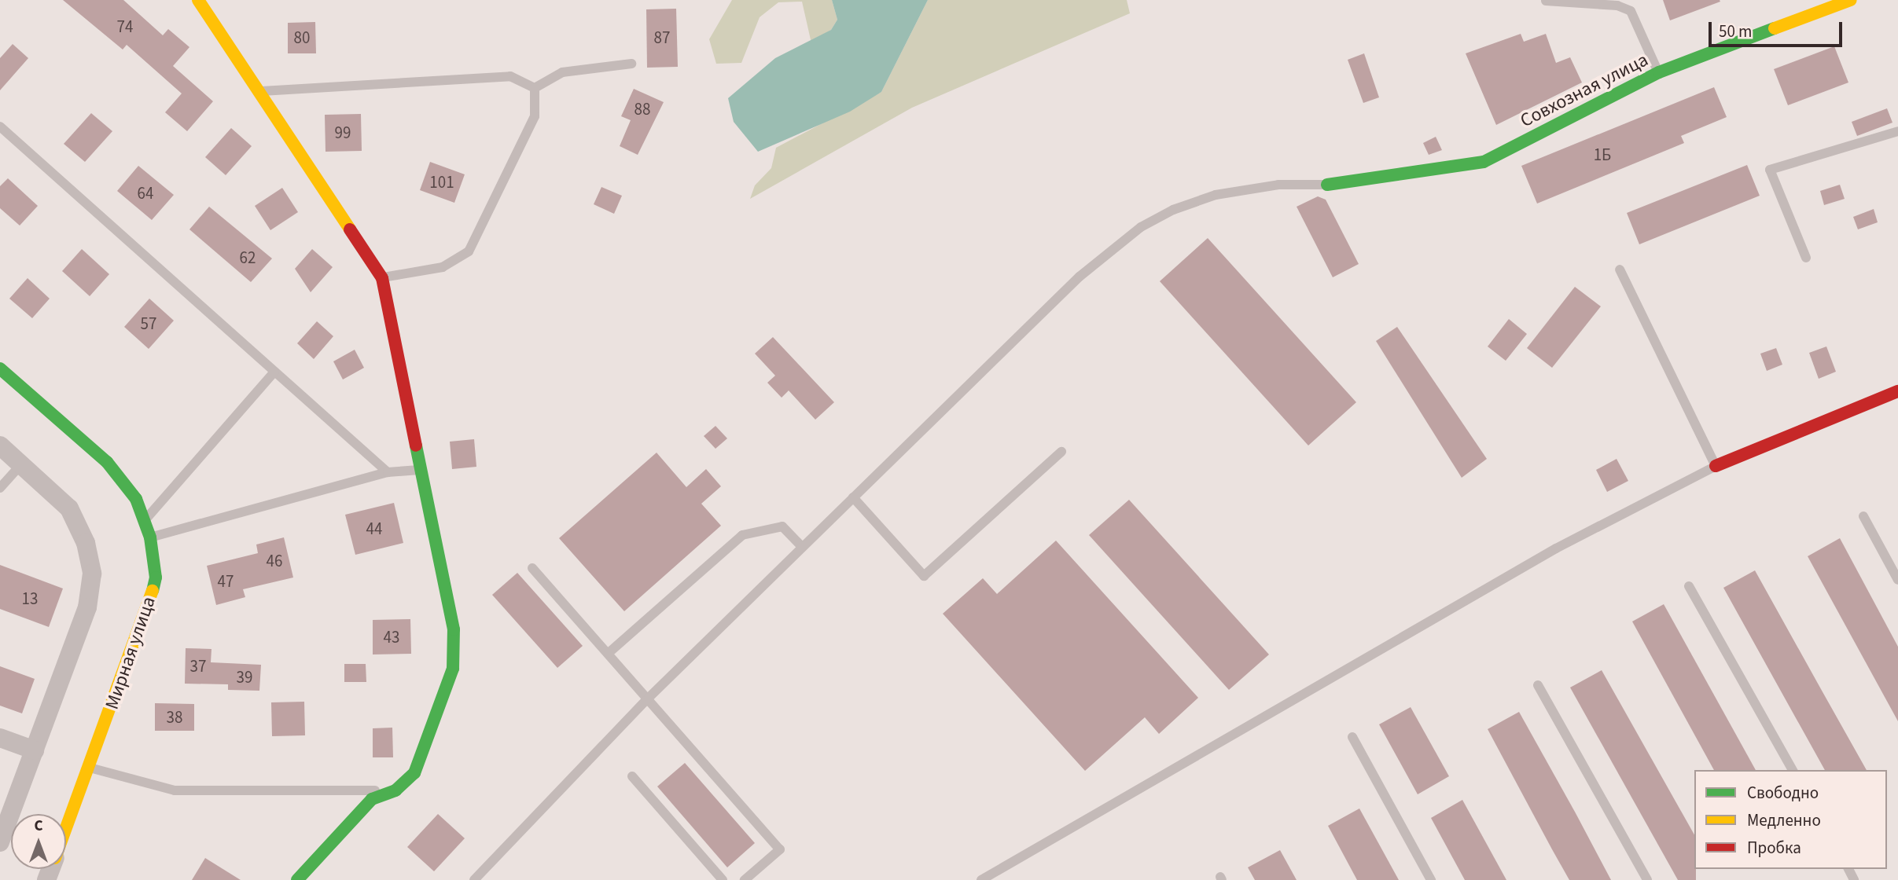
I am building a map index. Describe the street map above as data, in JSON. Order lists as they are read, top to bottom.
{
  "streets": {
    "street": ["Совхозная улица", "Мирная улица"]
  },
  "house_numbers": [
    "74",
    "80",
    "87",
    "88",
    "99",
    "1Б",
    "101",
    "64",
    "62",
    "57",
    "44",
    "46",
    "47",
    "13",
    "43",
    "37",
    "39",
    "38"
  ],
  "legend": ["Свободно", "Медленно", "Пробка"],
  "scale_bar": "50 m",
  "north": "top"
}
